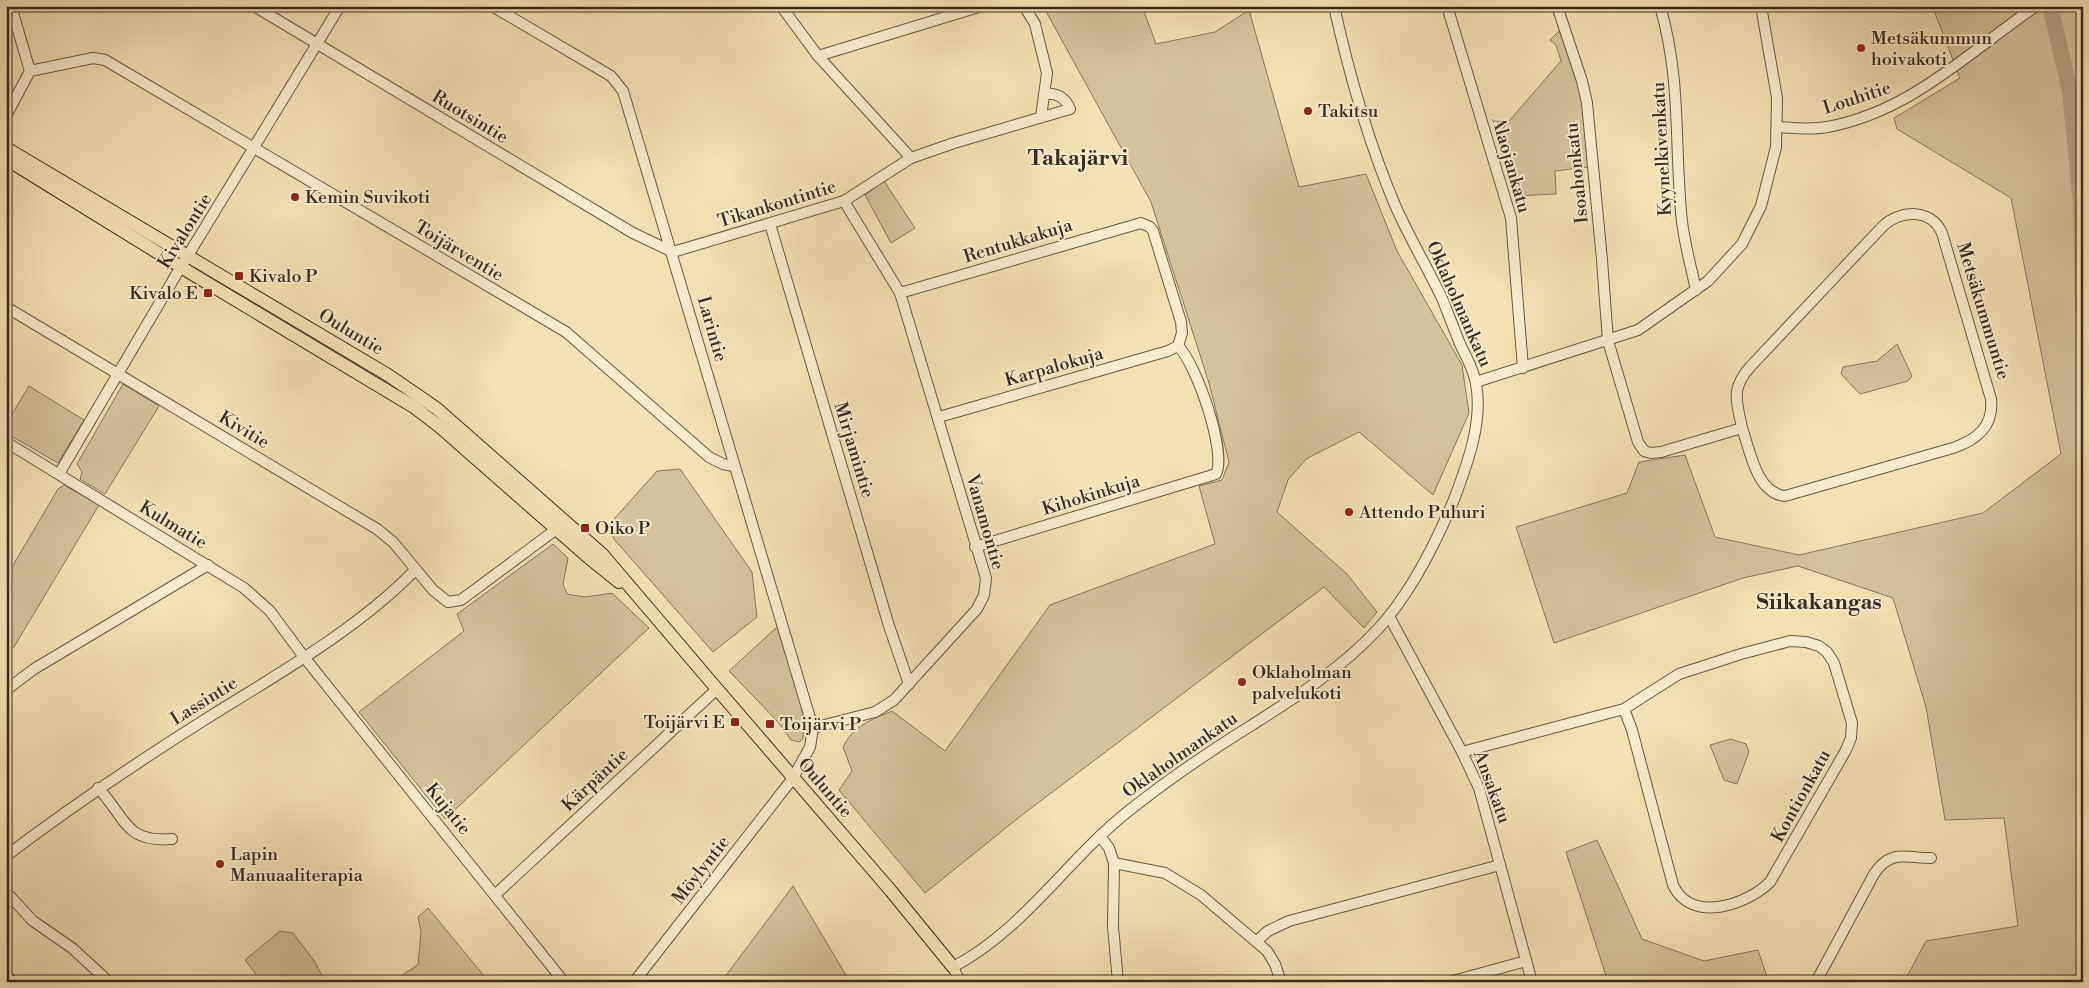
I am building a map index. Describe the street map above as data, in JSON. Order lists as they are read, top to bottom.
{
  "streets": {
    "main road": ["Ouluntie"],
    "street": [
      "Louhitie",
      "Ruotsintie",
      "Kyynelkivenkatu",
      "Alaojankatu",
      "Isoahonkatu",
      "Tikankontintie",
      "Kivalontie",
      "Rentukkakuja",
      "Toijärventie",
      "Oklaholmankatu",
      "Metsäkummuntie",
      "Larintie",
      "Karpalokuja",
      "Kivitie",
      "Mirjamintie",
      "Kihokinkuja",
      "Vanamontie",
      "Kulmatie",
      "Lassintie",
      "Kärpäntie",
      "Ansakatu",
      "Kontionkatu",
      "Kujatie",
      "Möylyntie"
    ]
  },
  "crossings": [
    ["Ruotsintie", "Tikankontintie"],
    ["Ruotsintie", "Kivalontie"],
    ["Ruotsintie", "Larintie"],
    ["Tikankontintie", "Larintie"],
    ["Tikankontintie", "Mirjamintie"],
    ["Tikankontintie", "Vanamontie"],
    ["Kivalontie", "Toijärventie"],
    ["Kivalontie", "Ouluntie"],
    ["Kivalontie", "Kivitie"],
    ["Kivalontie", "Kulmatie"],
    ["Rentukkakuja", "Karpalokuja"],
    ["Rentukkakuja", "Kihokinkuja"],
    ["Rentukkakuja", "Vanamontie"],
    ["Toijärventie", "Larintie"],
    ["Oklaholmankatu", "Ouluntie"],
    ["Oklaholmankatu", "Ansakatu"],
    ["Larintie", "Vanamontie"],
    ["Ouluntie", "Kivitie"],
    ["Ouluntie", "Kärpäntie"],
    ["Ouluntie", "Möylyntie"],
    ["Karpalokuja", "Kihokinkuja"],
    ["Karpalokuja", "Vanamontie"],
    ["Kivitie", "Lassintie"],
    ["Mirjamintie", "Vanamontie"],
    ["Kihokinkuja", "Vanamontie"],
    ["Kulmatie", "Lassintie"],
    ["Kulmatie", "Kujatie"],
    ["Lassintie", "Kujatie"],
    ["Kärpäntie", "Kujatie"],
    ["Ansakatu", "Kontionkatu"]
  ],
  "districts": ["Takajärvi", "Siikakangas"],
  "places": {
    "other": [
      "Metsäkummun hoivakoti",
      "Takitsu",
      "Kemin Suvikoti",
      "Attendo Puhuri",
      "Oklaholman palvelukoti",
      "Lapin Manuaaliterapia"
    ],
    "transit": [
      "Kivalo P",
      "Kivalo E",
      "Oiko P",
      "Toijärvi E",
      "Toijärvi P"
    ]
  }
}
